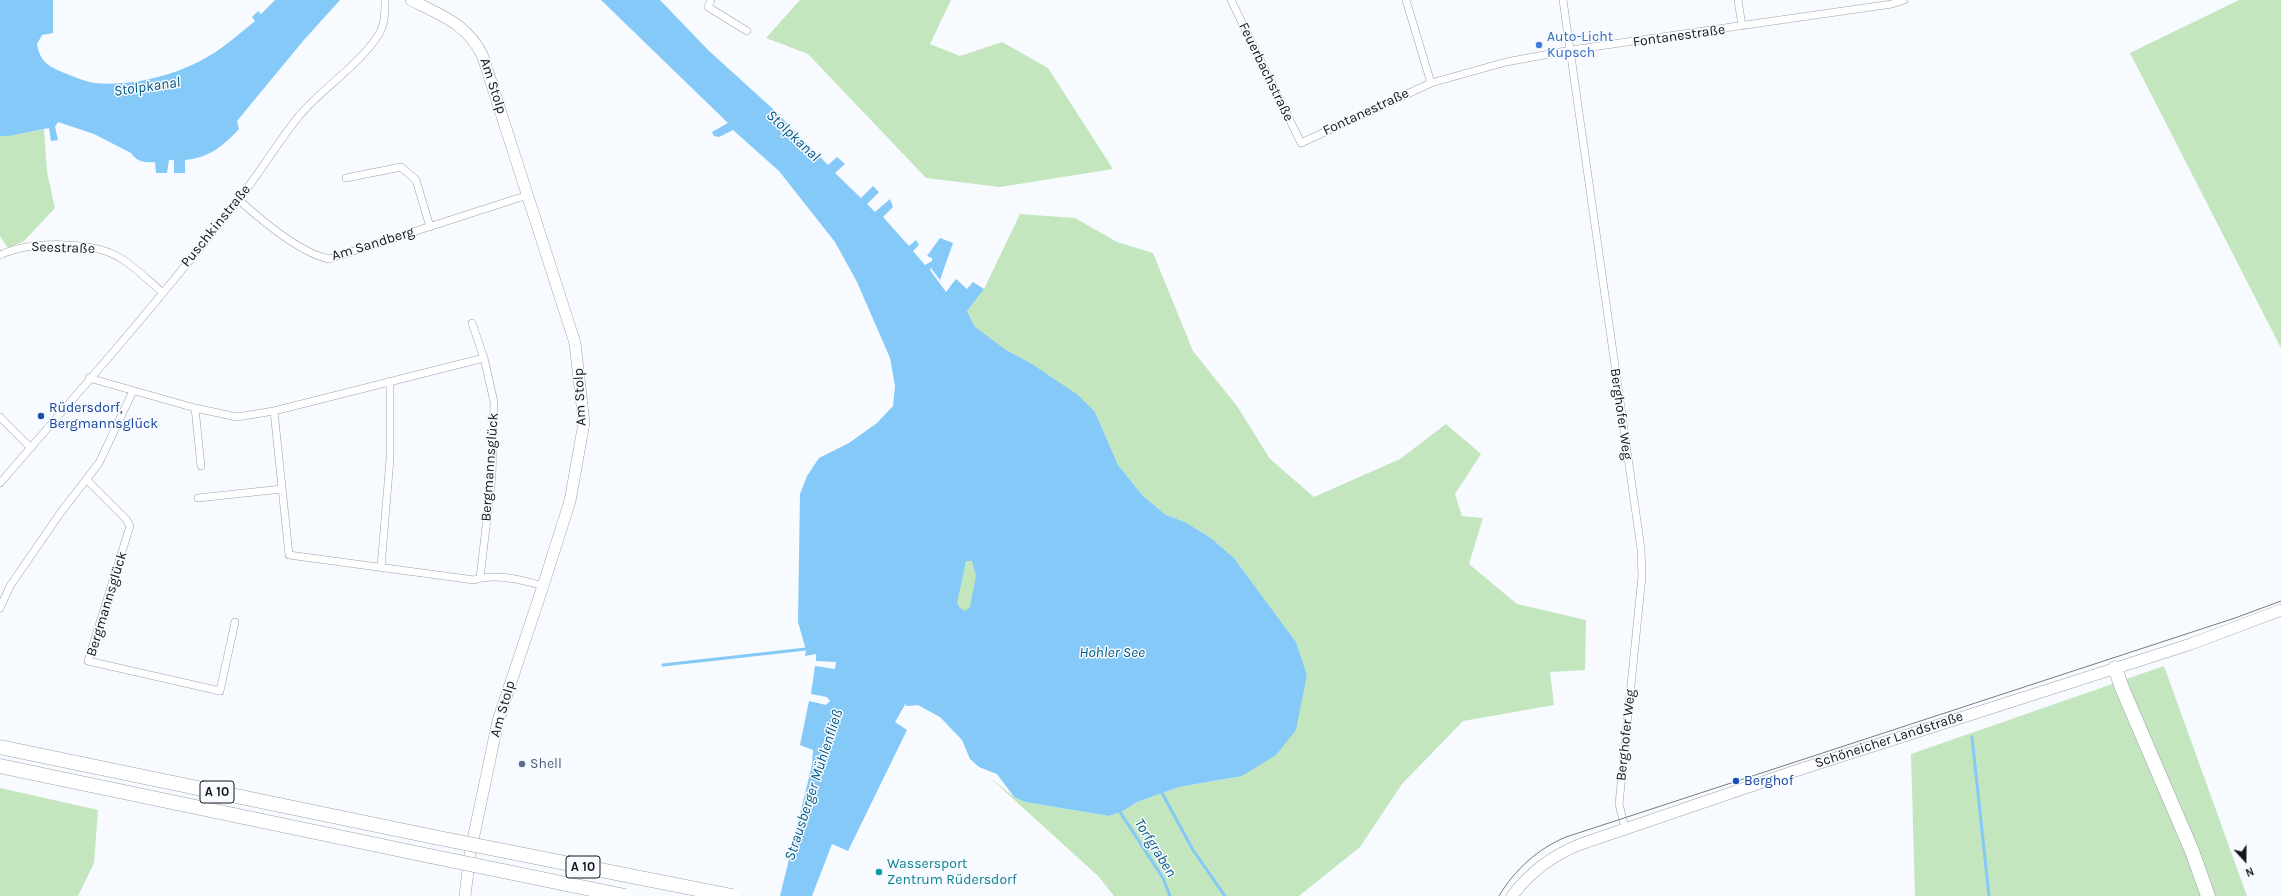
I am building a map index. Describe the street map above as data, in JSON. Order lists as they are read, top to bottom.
{
  "streets": {
    "highway": ["A 10"],
    "main road": ["Am Stolp", "Schöneicher Landstraße"],
    "street": [
      "Fontanestraße",
      "Feuerbachstraße",
      "Puschkinstraße",
      "Am Sandberg",
      "Seestraße",
      "Berghofer Weg",
      "Bergmannsglück"
    ]
  },
  "crossings": [
    ["Fontanestraße", "Feuerbachstraße"],
    ["Fontanestraße", "Berghofer Weg"],
    ["Am Stolp", "Am Sandberg"],
    ["Puschkinstraße", "Am Sandberg"],
    ["Puschkinstraße", "Seestraße"],
    ["Berghofer Weg", "Schöneicher Landstraße"]
  ],
  "water": [
    "Stolpkanal",
    "Hohler See",
    "Strausberger Mühlenfließ",
    "Torfgraben"
  ],
  "places": [
    "Auto-Licht Kupsch",
    "Rüdersdorf, Bergmannsglück",
    "Shell",
    "Berghof",
    "Wassersport Zentrum Rüdersdorf"
  ],
  "north": "bottom"
}
